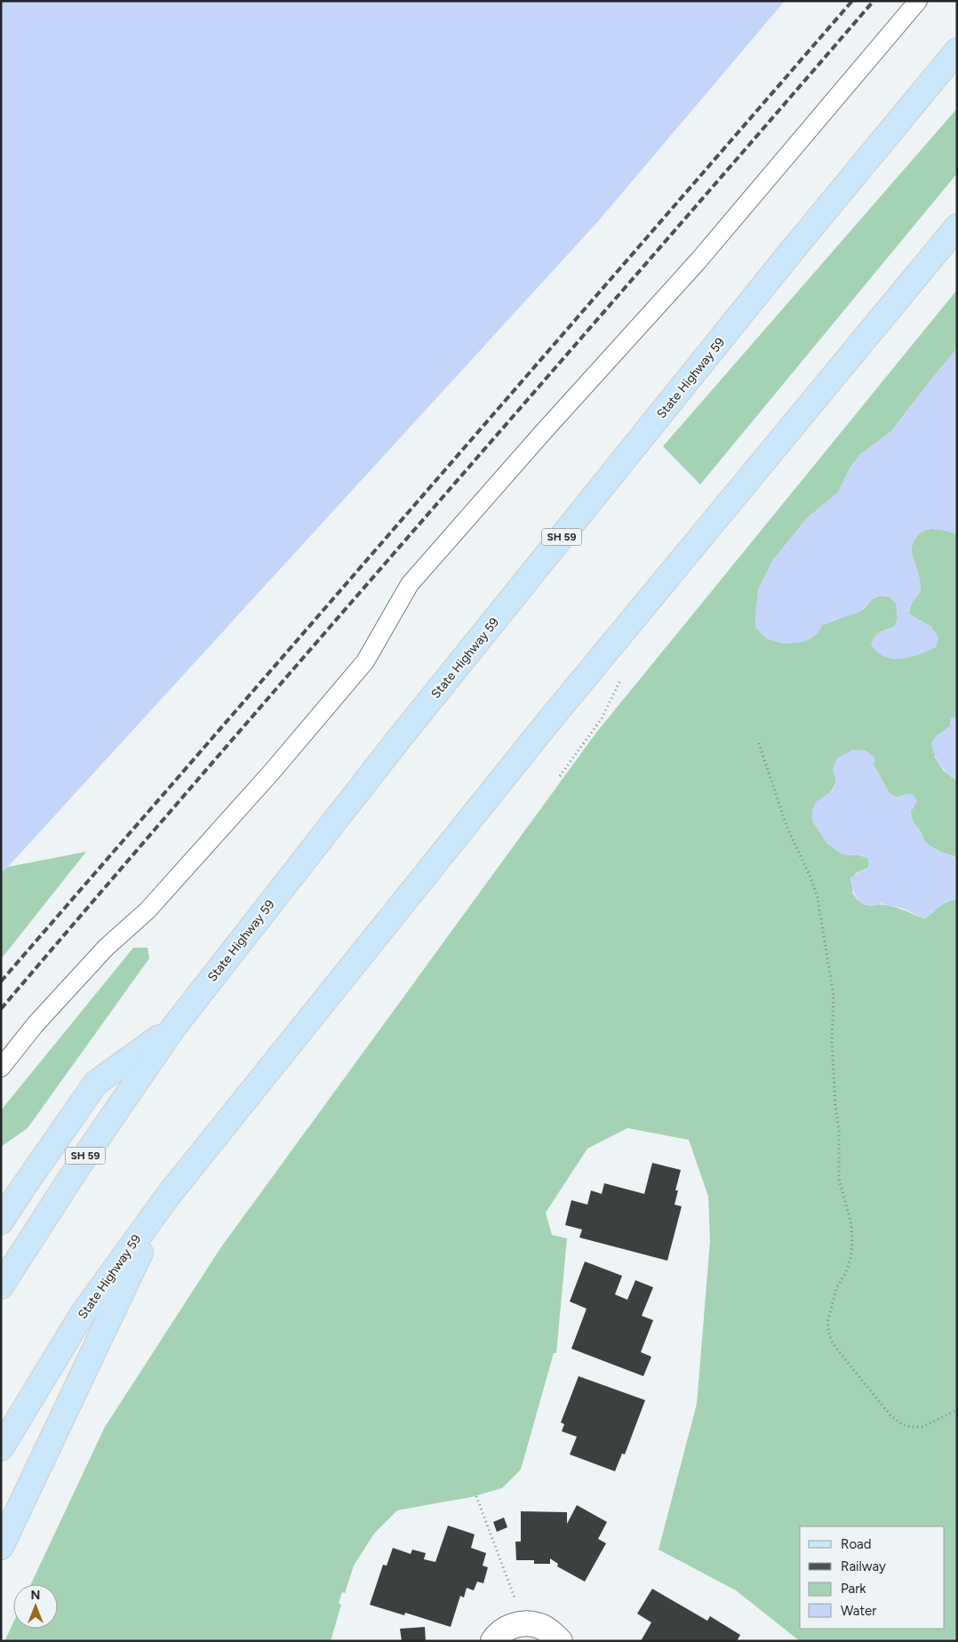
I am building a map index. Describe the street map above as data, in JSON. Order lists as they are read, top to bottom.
{
  "streets": {
    "main road": ["State Highway 59", "SH 59"]
  },
  "legend": [
    "Road",
    "Railway",
    "Park",
    "Water"
  ],
  "north": "top"
}
